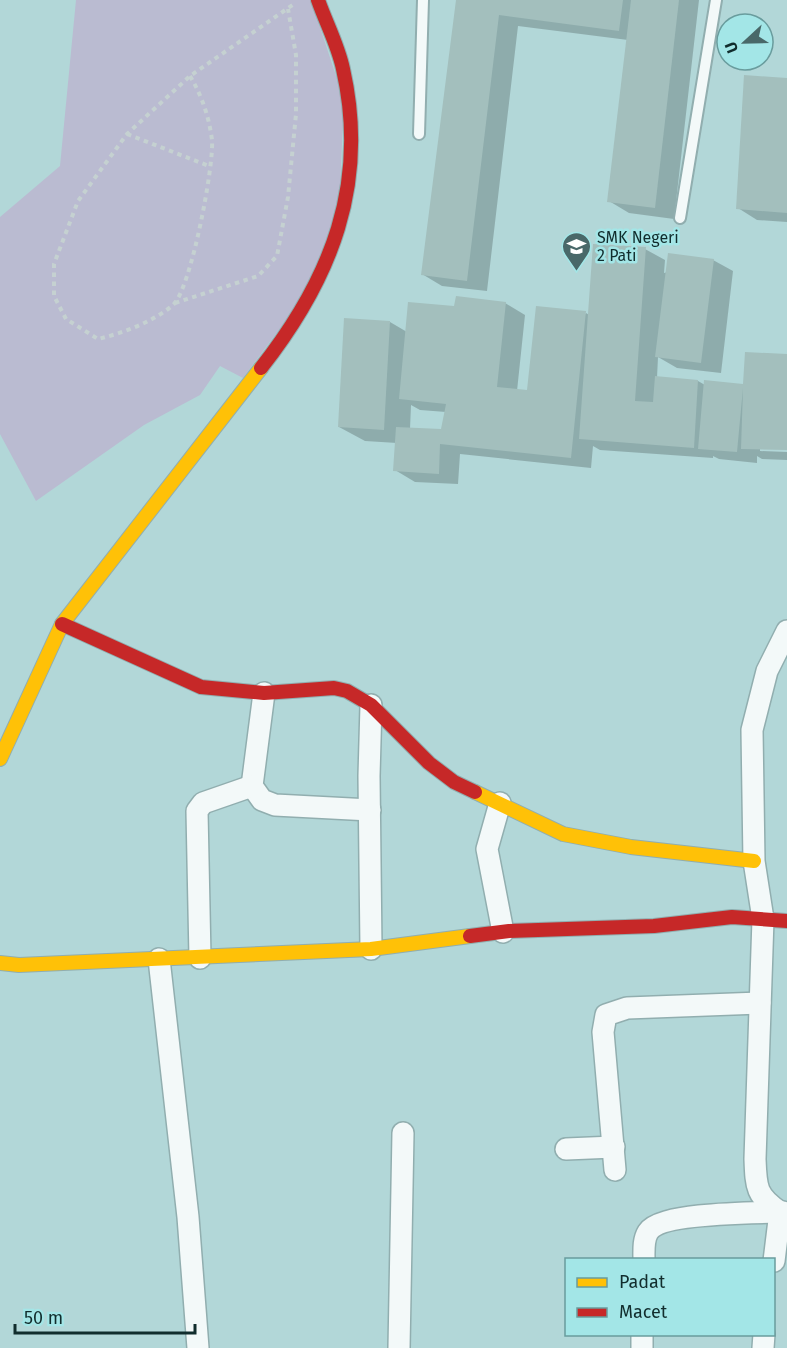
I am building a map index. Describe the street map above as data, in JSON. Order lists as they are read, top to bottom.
{
  "places": {
    "school or university": ["SMK Negeri 2 Pati"]
  },
  "legend": ["Padat", "Macet"],
  "scale_bar": "50 m",
  "north": "left"
}
